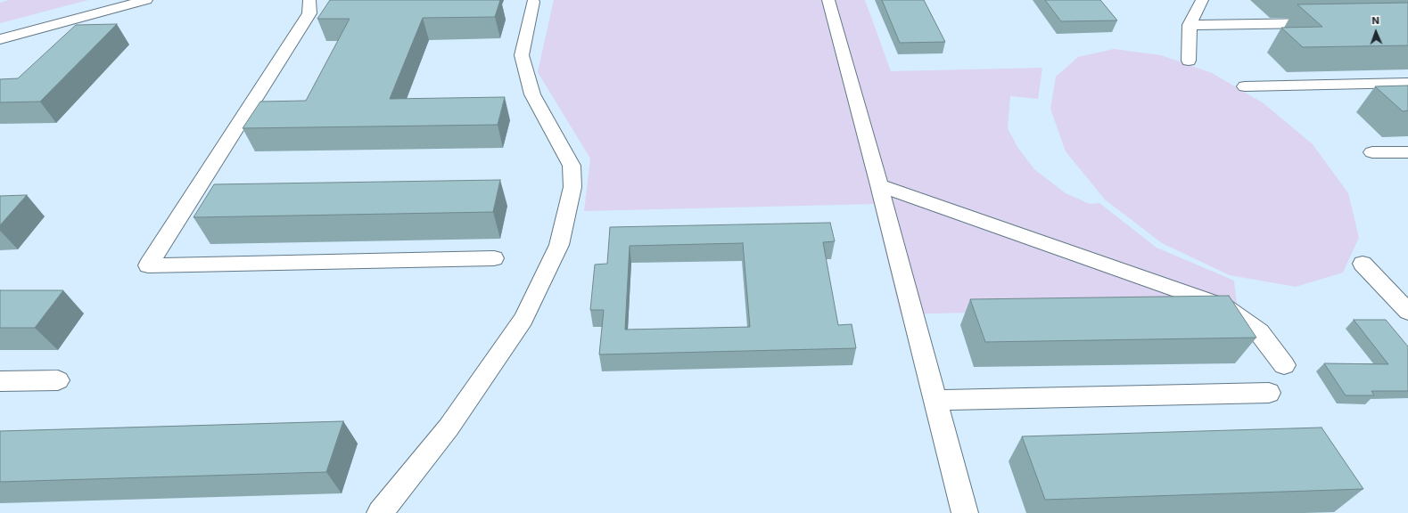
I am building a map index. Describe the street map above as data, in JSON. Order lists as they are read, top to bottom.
{
  "north": "top"
}
